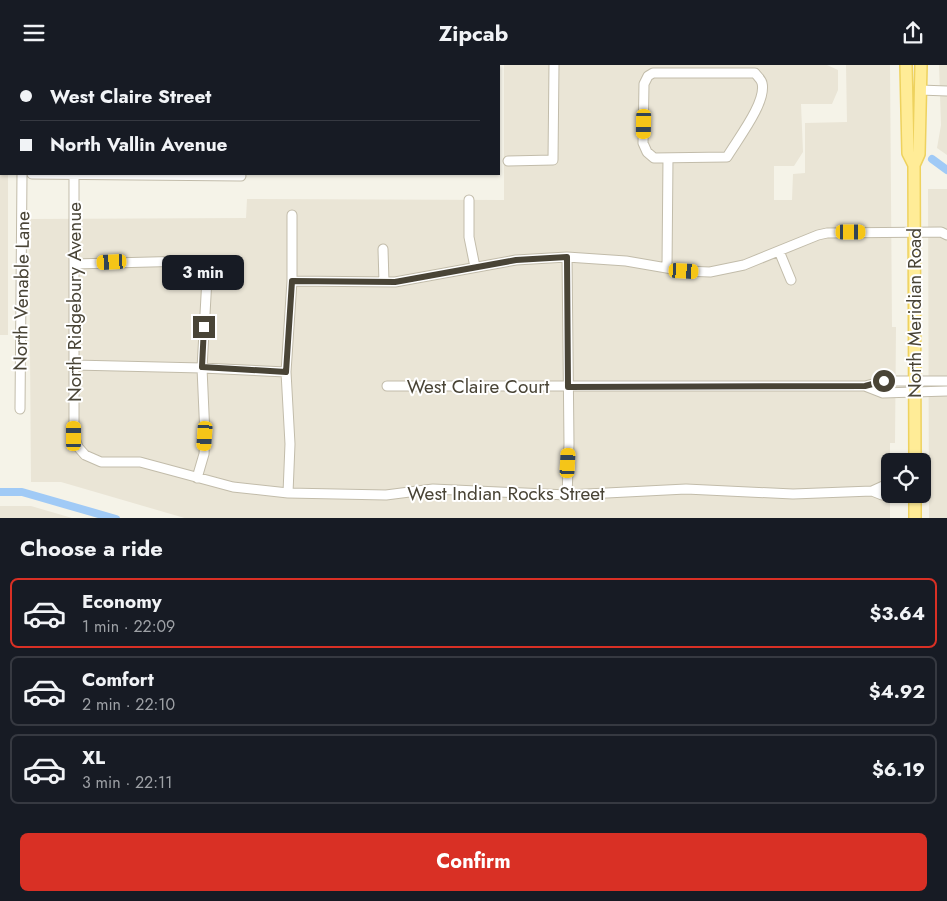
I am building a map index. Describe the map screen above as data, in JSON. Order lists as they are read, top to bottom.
{
  "streets": {
    "main road": ["North Meridian Road"],
    "street": [
      "North Venable Lane",
      "North Ridgebury Avenue",
      "West Claire Court",
      "West Indian Rocks Street"
    ]
  },
  "crossings": [
    ["North Ridgebury Avenue", "West Indian Rocks Street"],
    ["North Meridian Road", "West Claire Court"]
  ],
  "page": {
    "header": "Zipcab",
    "banner": ["West Claire Street", "North Vallin Avenue"],
    "bubble": "3 min",
    "heading": "Choose a ride",
    "list": [
      {
        "name": "Economy",
        "note": "1 min · 22:09",
        "value": "$3.64"
      },
      {
        "name": "Comfort",
        "note": "2 min · 22:10",
        "value": "$4.92"
      },
      {
        "name": "XL",
        "note": "3 min · 22:11",
        "value": "$6.19"
      }
    ],
    "buttons": "Confirm"
  }
}
